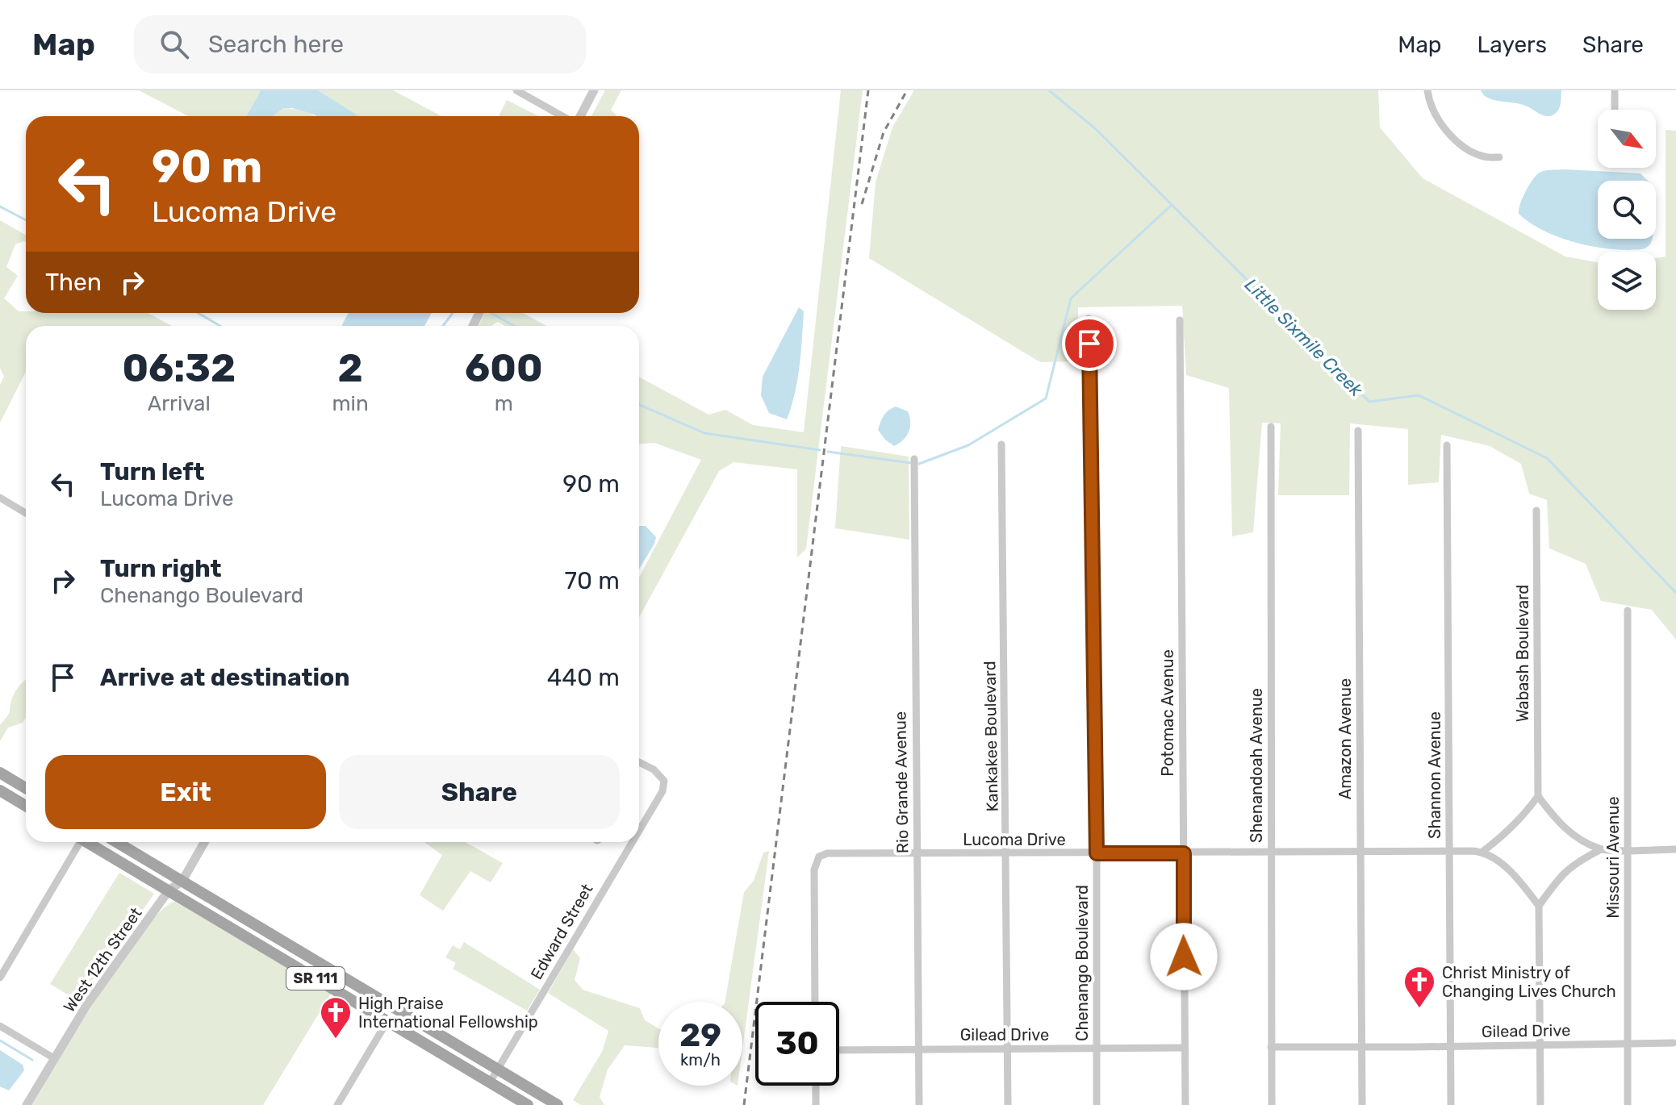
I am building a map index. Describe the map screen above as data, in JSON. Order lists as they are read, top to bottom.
{
  "streets": {
    "main road": ["SR 111"],
    "street": [
      "Wabash Boulevard",
      "Potomac Avenue",
      "Kankakee Boulevard",
      "Amazon Avenue",
      "Shenandoah Avenue",
      "Shannon Avenue",
      "Rio Grande Avenue",
      "Lucoma Drive",
      "Missouri Avenue",
      "Edward Street",
      "West 12th Street",
      "Chenango Boulevard",
      "Gilead Drive"
    ]
  },
  "crossings": [
    ["Potomac Avenue", "Lucoma Drive"],
    ["Potomac Avenue", "Gilead Drive"],
    ["Kankakee Boulevard", "Lucoma Drive"],
    ["Kankakee Boulevard", "Gilead Drive"],
    ["Amazon Avenue", "Lucoma Drive"],
    ["Amazon Avenue", "Gilead Drive"],
    ["Shenandoah Avenue", "Lucoma Drive"],
    ["Shannon Avenue", "Lucoma Drive"],
    ["Shannon Avenue", "Gilead Drive"],
    ["Rio Grande Avenue", "Lucoma Drive"],
    ["Rio Grande Avenue", "Gilead Drive"],
    ["Lucoma Drive", "Chenango Boulevard"],
    ["Missouri Avenue", "Gilead Drive"],
    ["Edward Street", "SR 111"],
    ["West 12th Street", "SR 111"],
    ["Chenango Boulevard", "Gilead Drive"]
  ],
  "water": ["Little Sixmile Creek"],
  "places": {
    "church": ["Christ Ministry of Changing Lives Church", "High Praise International Fellowship"]
  },
  "north": "bottom right",
  "page": {
    "header": "Map",
    "search": "Search here",
    "nav": ["Map", "Layers", "Share"],
    "turn": ["90 m", "Lucoma Drive"],
    "then": "Then",
    "eta": [
      "06:32",
      "Arrival",
      "2",
      "min",
      "600",
      "m"
    ],
    "list": [
      {
        "name": "Turn left",
        "note": "Lucoma Drive",
        "value": "90 m"
      },
      {
        "name": "Turn right",
        "note": "Chenango Boulevard",
        "value": "70 m"
      },
      {
        "name": "Arrive at destination",
        "value": "440 m"
      }
    ],
    "buttons": ["Exit", "Share"],
    "speed": "29 km/h",
    "limit": "30"
  }
}
